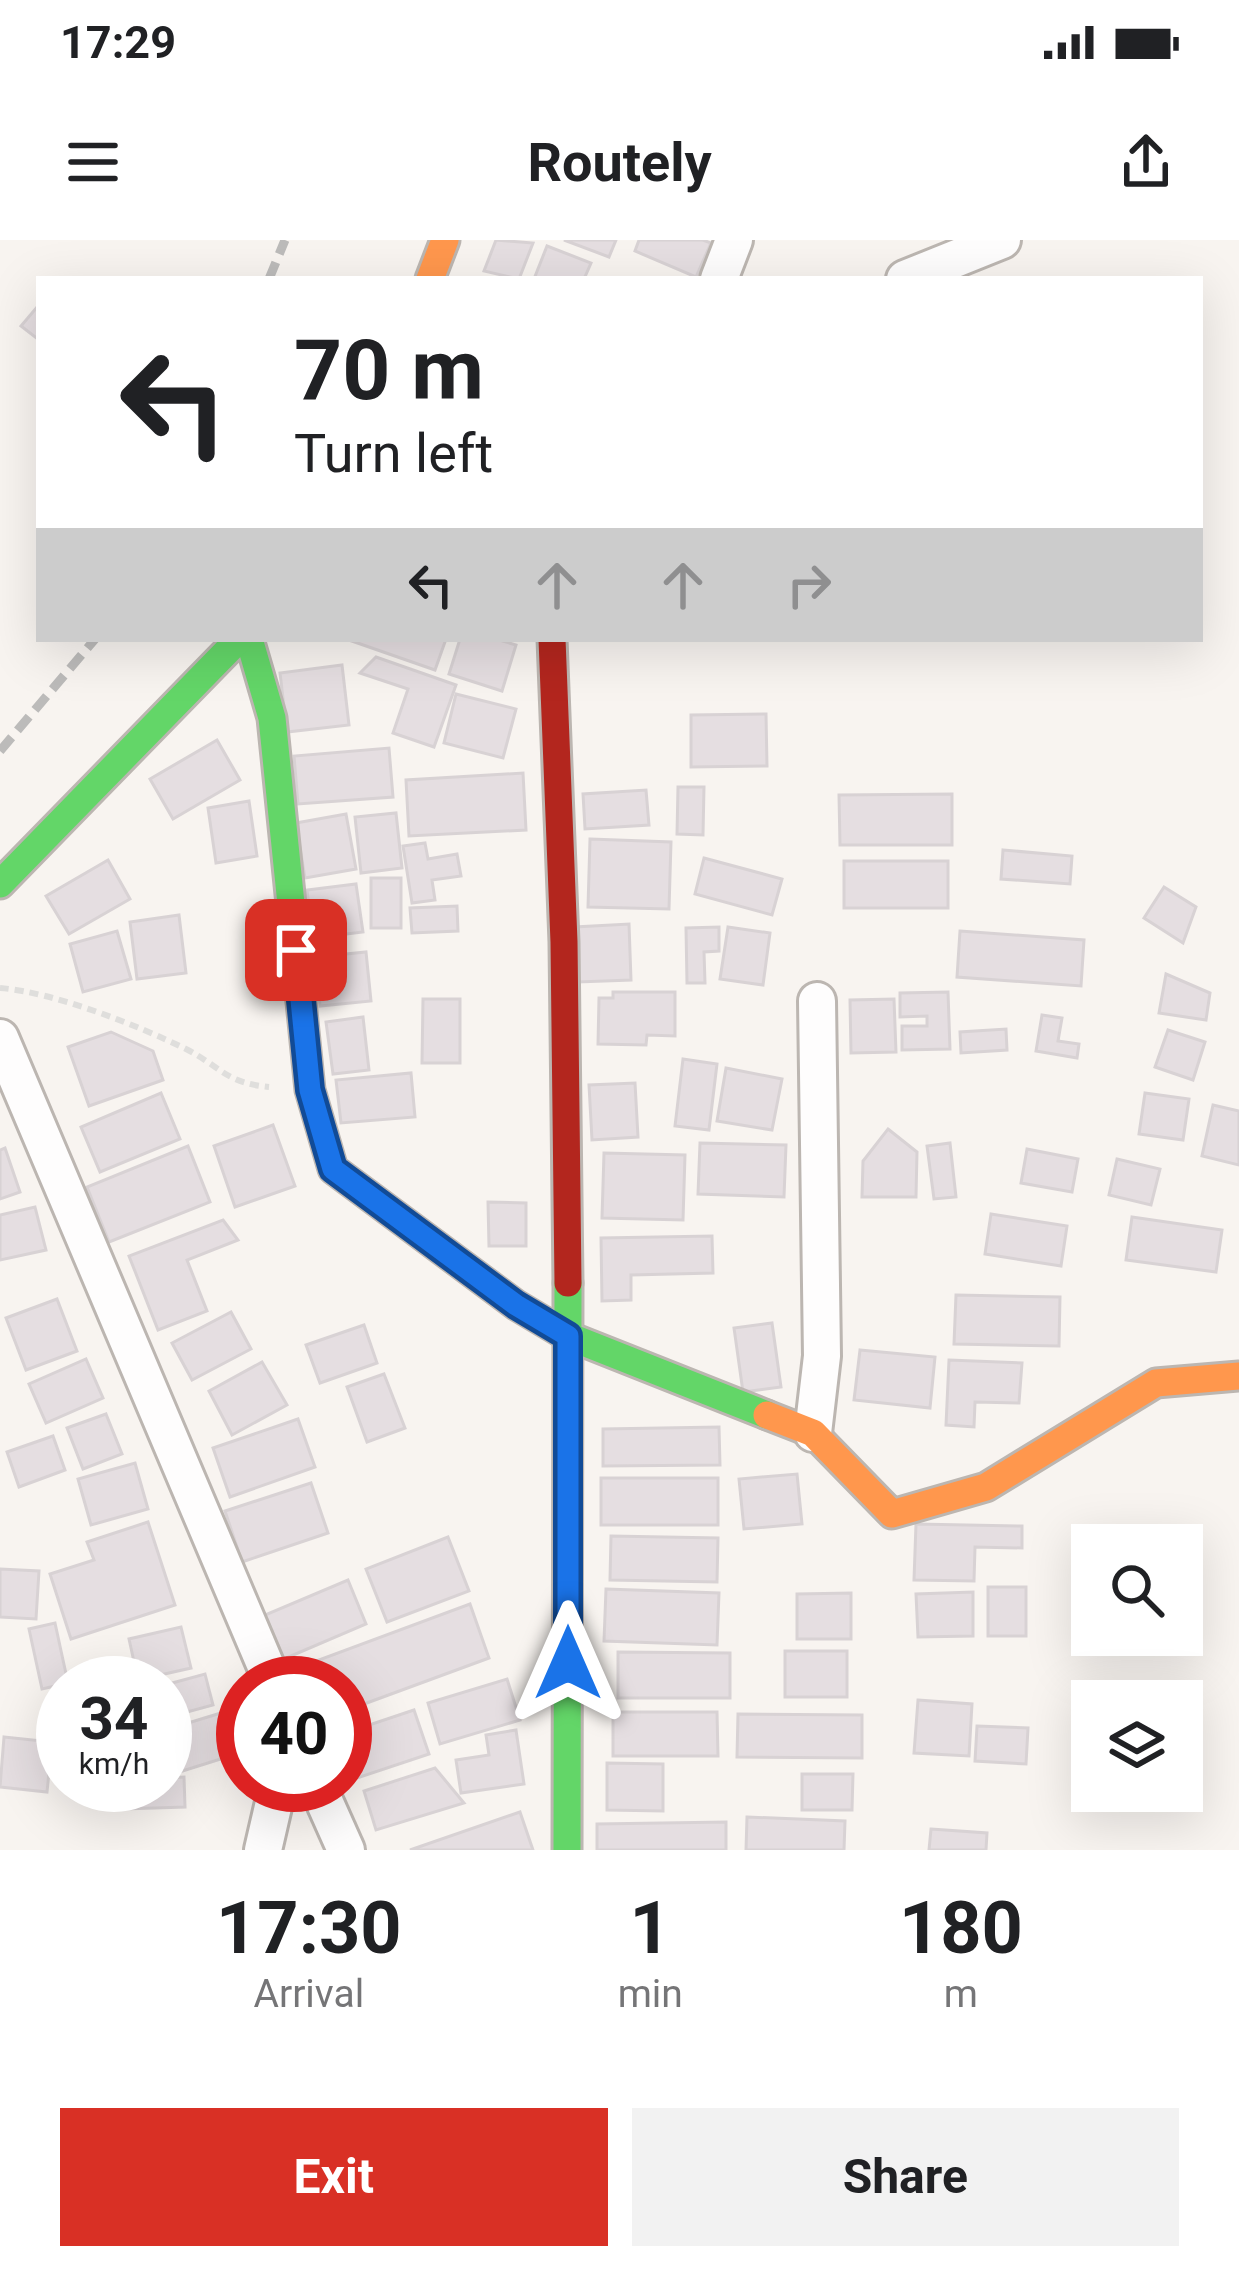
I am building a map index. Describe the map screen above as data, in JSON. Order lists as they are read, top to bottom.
{
  "page": {
    "status": "17:29",
    "header": "Routely",
    "turn": ["70 m", "Turn left"],
    "speed": "34 km/h",
    "limit": "40",
    "eta": [
      "17:30",
      "Arrival",
      "1",
      "min",
      "180",
      "m"
    ],
    "buttons": ["Exit", "Share"]
  }
}
